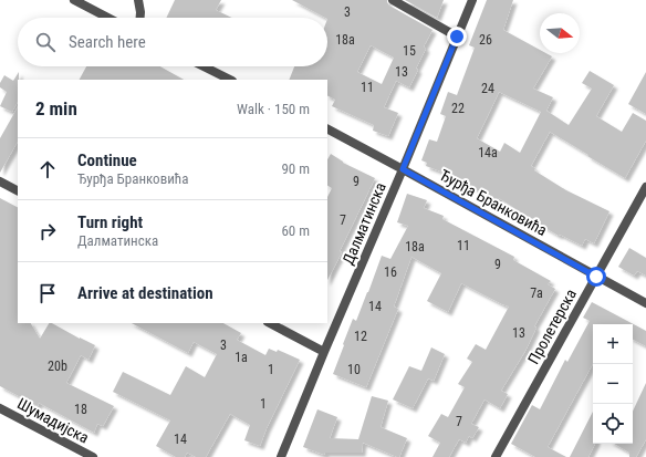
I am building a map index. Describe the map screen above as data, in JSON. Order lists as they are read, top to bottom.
{
  "streets": {
    "street": [
      "Ђурђа Бранковића",
      "Далматинска",
      "Пролетерска",
      "Шумадијска"
    ]
  },
  "crossings": [
    ["Ђурђа Бранковића", "Далматинска"],
    ["Ђурђа Бранковића", "Пролетерска"]
  ],
  "house_numbers": [
    "3",
    "18a",
    "26",
    "15",
    "13",
    "11",
    "24",
    "22",
    "14a",
    "9",
    "7",
    "11",
    "18a",
    "9",
    "16",
    "7a",
    "14",
    "13",
    "12",
    "3",
    "1a",
    "20b",
    "1",
    "10",
    "1",
    "18",
    "7",
    "14"
  ],
  "north": "right",
  "page": {
    "search": "Search here",
    "heading": ["2 min", "Walk · 150 m"],
    "list": [
      ["Continue", "Ђурђа Бранковића", "90 m"],
      ["Turn right", "Далматинска", "60 m"],
      "Arrive at destination"
    ],
    "map_buttons": ["+", "−"]
  }
}
